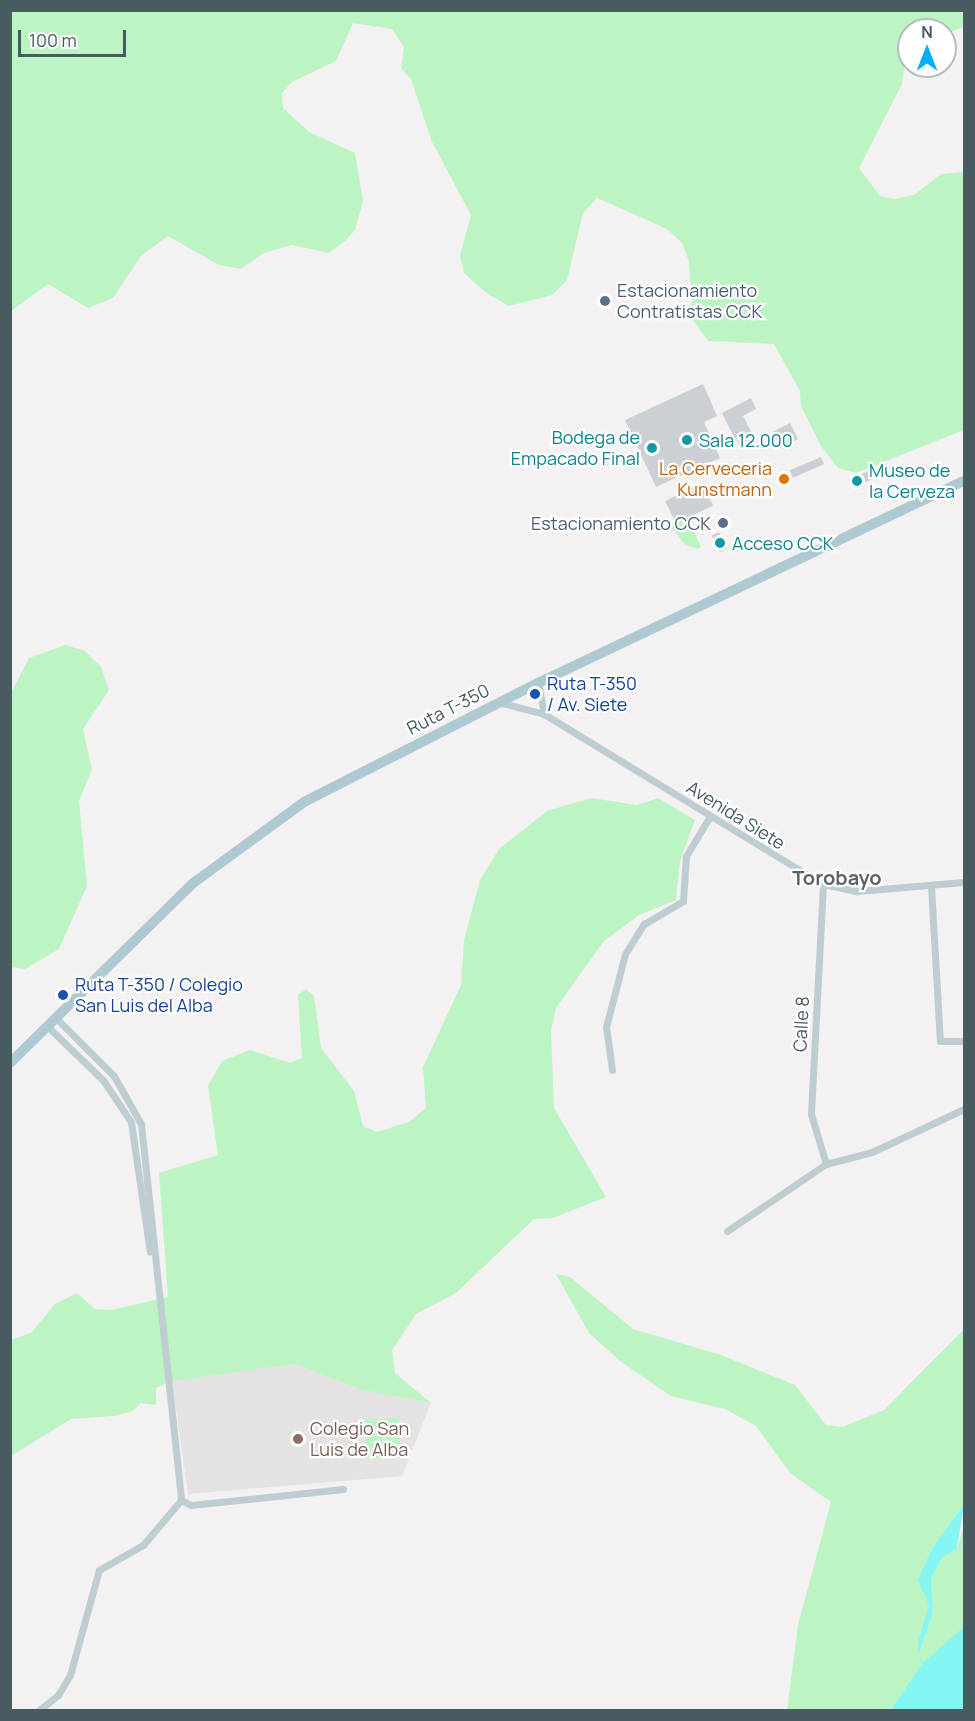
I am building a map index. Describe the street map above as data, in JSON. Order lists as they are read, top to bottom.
{
  "streets": {
    "main road": ["Ruta T-350"],
    "street": ["Avenida Siete", "Calle 8"]
  },
  "crossings": [
    ["Ruta T-350", "Avenida Siete"],
    ["Avenida Siete", "Calle 8"]
  ],
  "districts": ["Torobayo"],
  "places": [
    "Estacionamiento Contratistas CCK",
    "Sala 12.000",
    "Bodega de Empacado Final",
    "La Cerveceria Kunstmann",
    "Museo de la Cerveza",
    "Estacionamiento CCK",
    "Acceso CCK",
    "Ruta T-350 / Av. Siete",
    "Ruta T-350 / Colegio San Luis del Alba",
    "Colegio San Luis de Alba"
  ],
  "scale_bar": "100 m",
  "north": "top"
}
